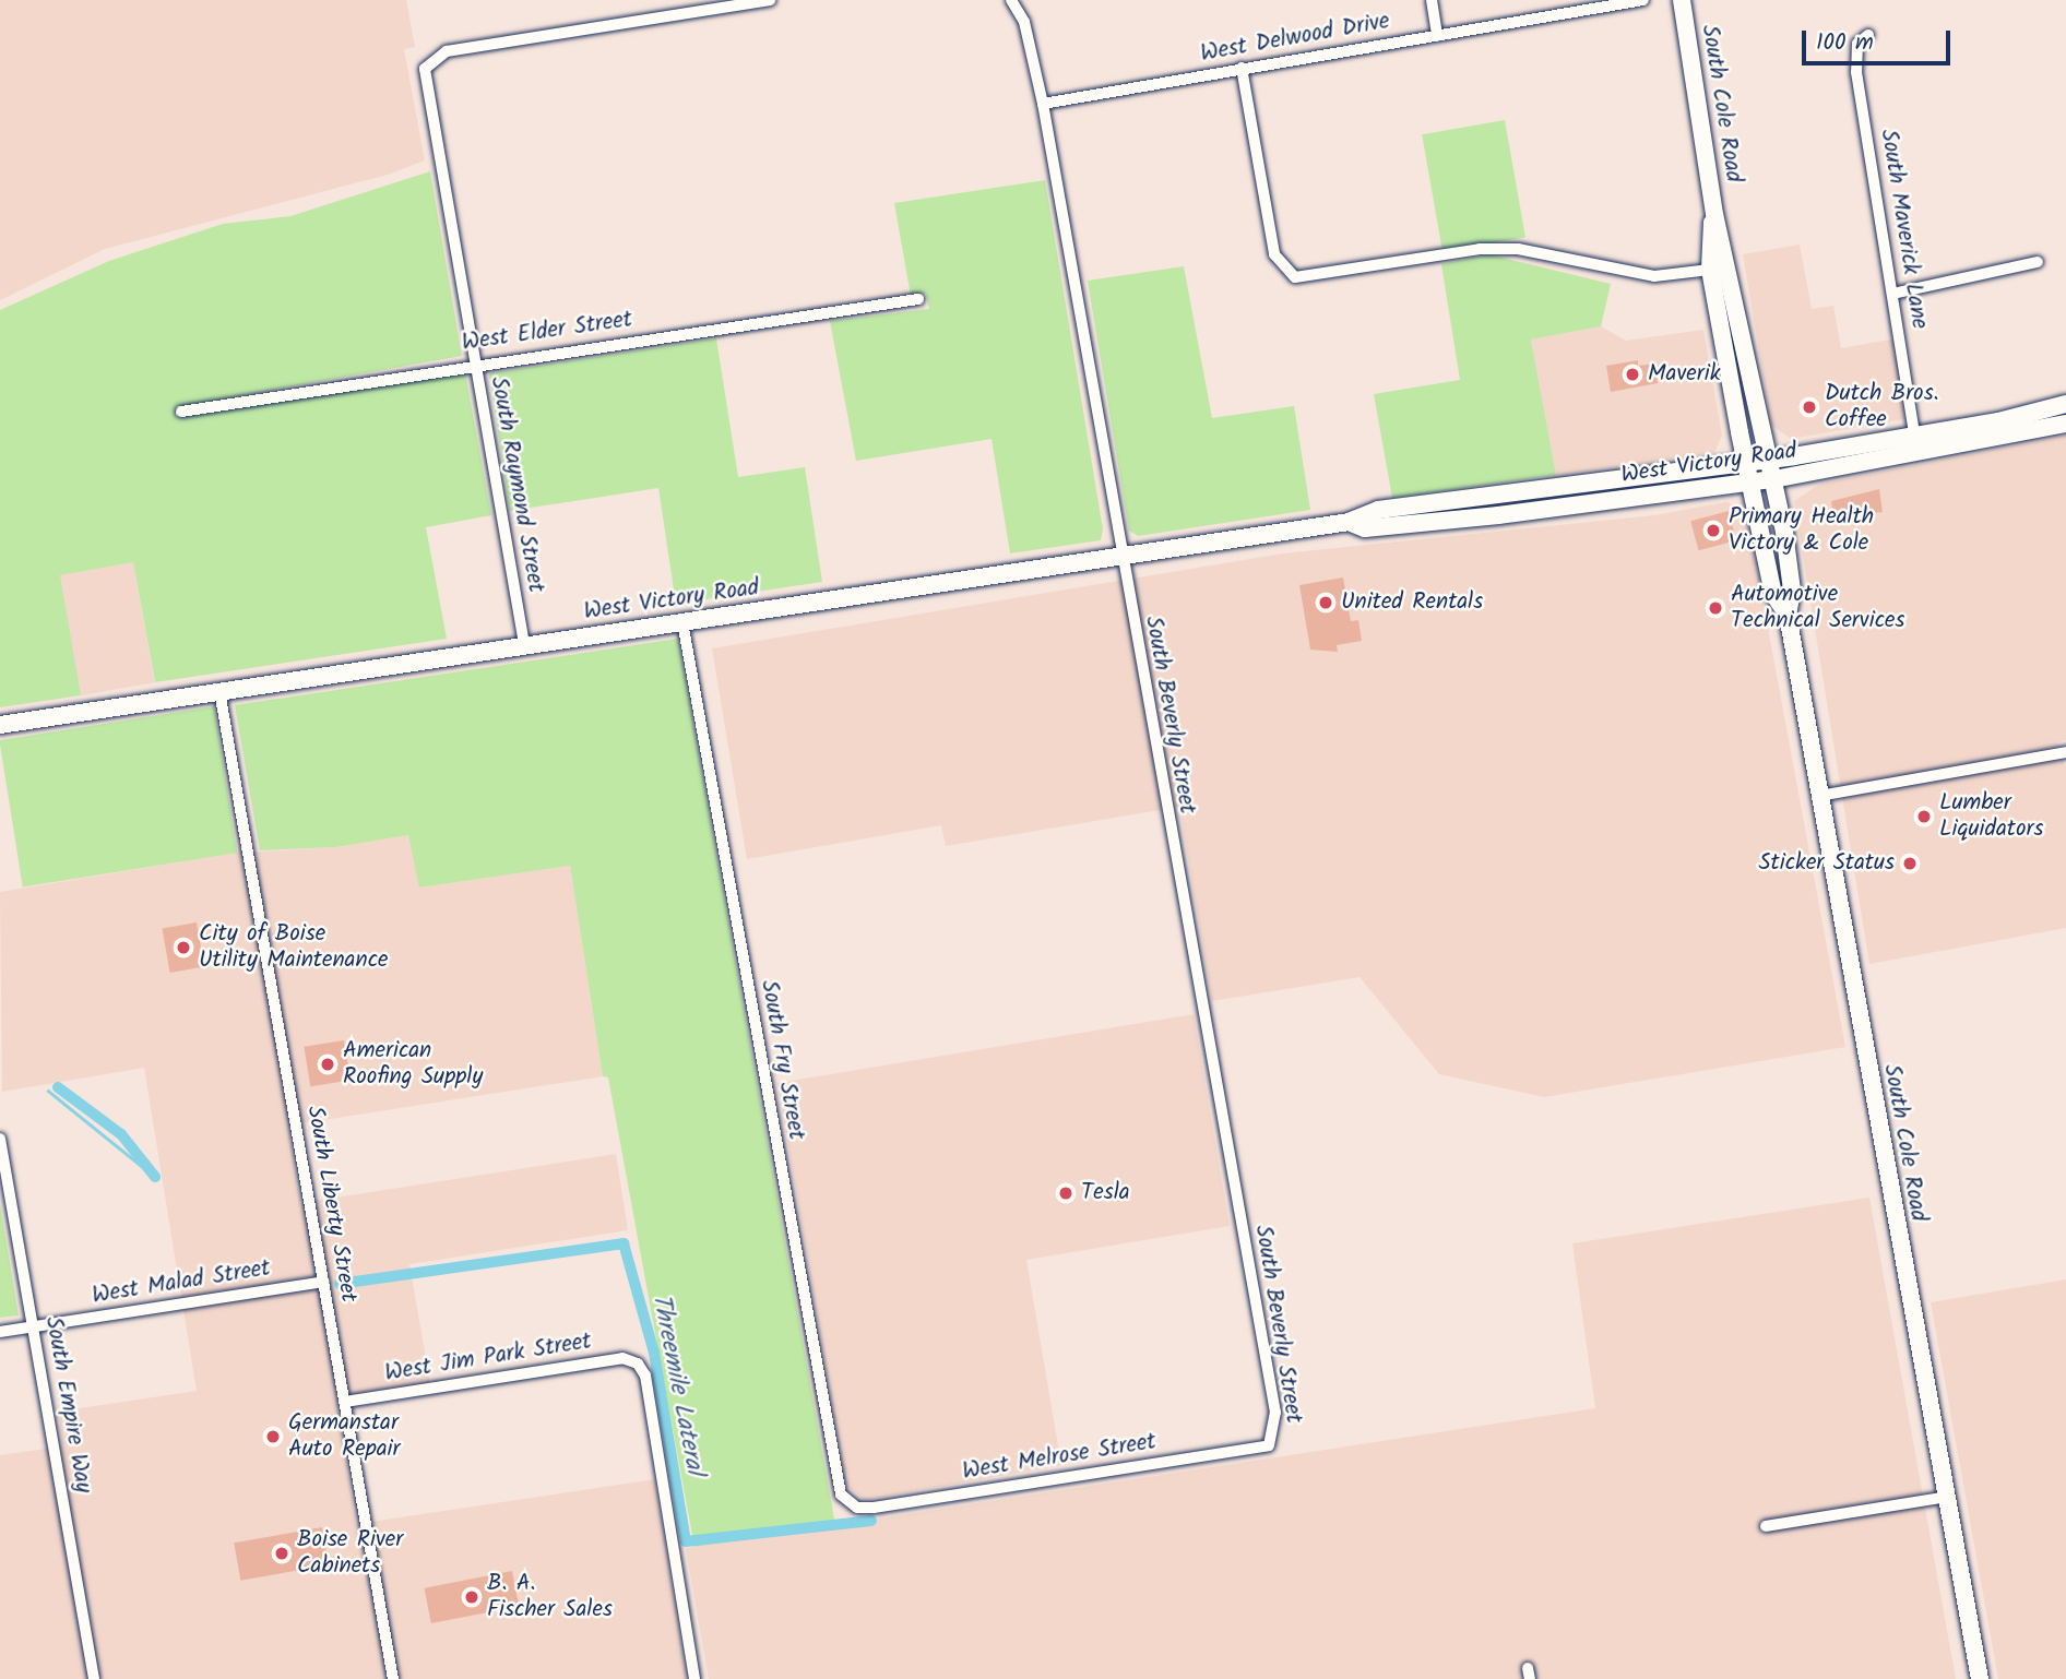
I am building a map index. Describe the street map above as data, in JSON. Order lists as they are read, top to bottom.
{
  "streets": {
    "main road": ["South Cole Road", "West Victory Road"],
    "street": [
      "West Delwood Drive",
      "South Maverick Lane",
      "West Elder Street",
      "South Raymond Street",
      "South Beverly Street",
      "South Fry Street",
      "South Liberty Street",
      "West Malad Street",
      "West Jim Park Street",
      "South Empire Way",
      "West Melrose Street"
    ]
  },
  "crossings": [
    ["West Delwood Drive", "South Beverly Street"],
    ["South Cole Road", "West Victory Road"],
    ["South Maverick Lane", "West Victory Road"],
    ["West Elder Street", "South Raymond Street"],
    ["West Victory Road", "South Raymond Street"],
    ["West Victory Road", "South Beverly Street"],
    ["West Victory Road", "South Fry Street"],
    ["West Victory Road", "South Liberty Street"],
    ["South Beverly Street", "West Melrose Street"],
    ["South Fry Street", "West Melrose Street"],
    ["South Liberty Street", "West Malad Street"],
    ["South Liberty Street", "West Jim Park Street"],
    ["West Malad Street", "South Empire Way"]
  ],
  "water": ["Threemile Lateral"],
  "places": [
    "Maverik",
    "Dutch Bros. Coffee",
    "Primary Health Victory & Cole",
    "United Rentals",
    "Automotive Technical Services",
    "Lumber Liquidators",
    "Sticker Status",
    "City of Boise Utility Maintenance",
    "American Roofing Supply",
    "Tesla",
    "Germanstar Auto Repair",
    "Boise River Cabinets",
    "B. A. Fischer Sales"
  ],
  "scale_bar": "100 m"
}
